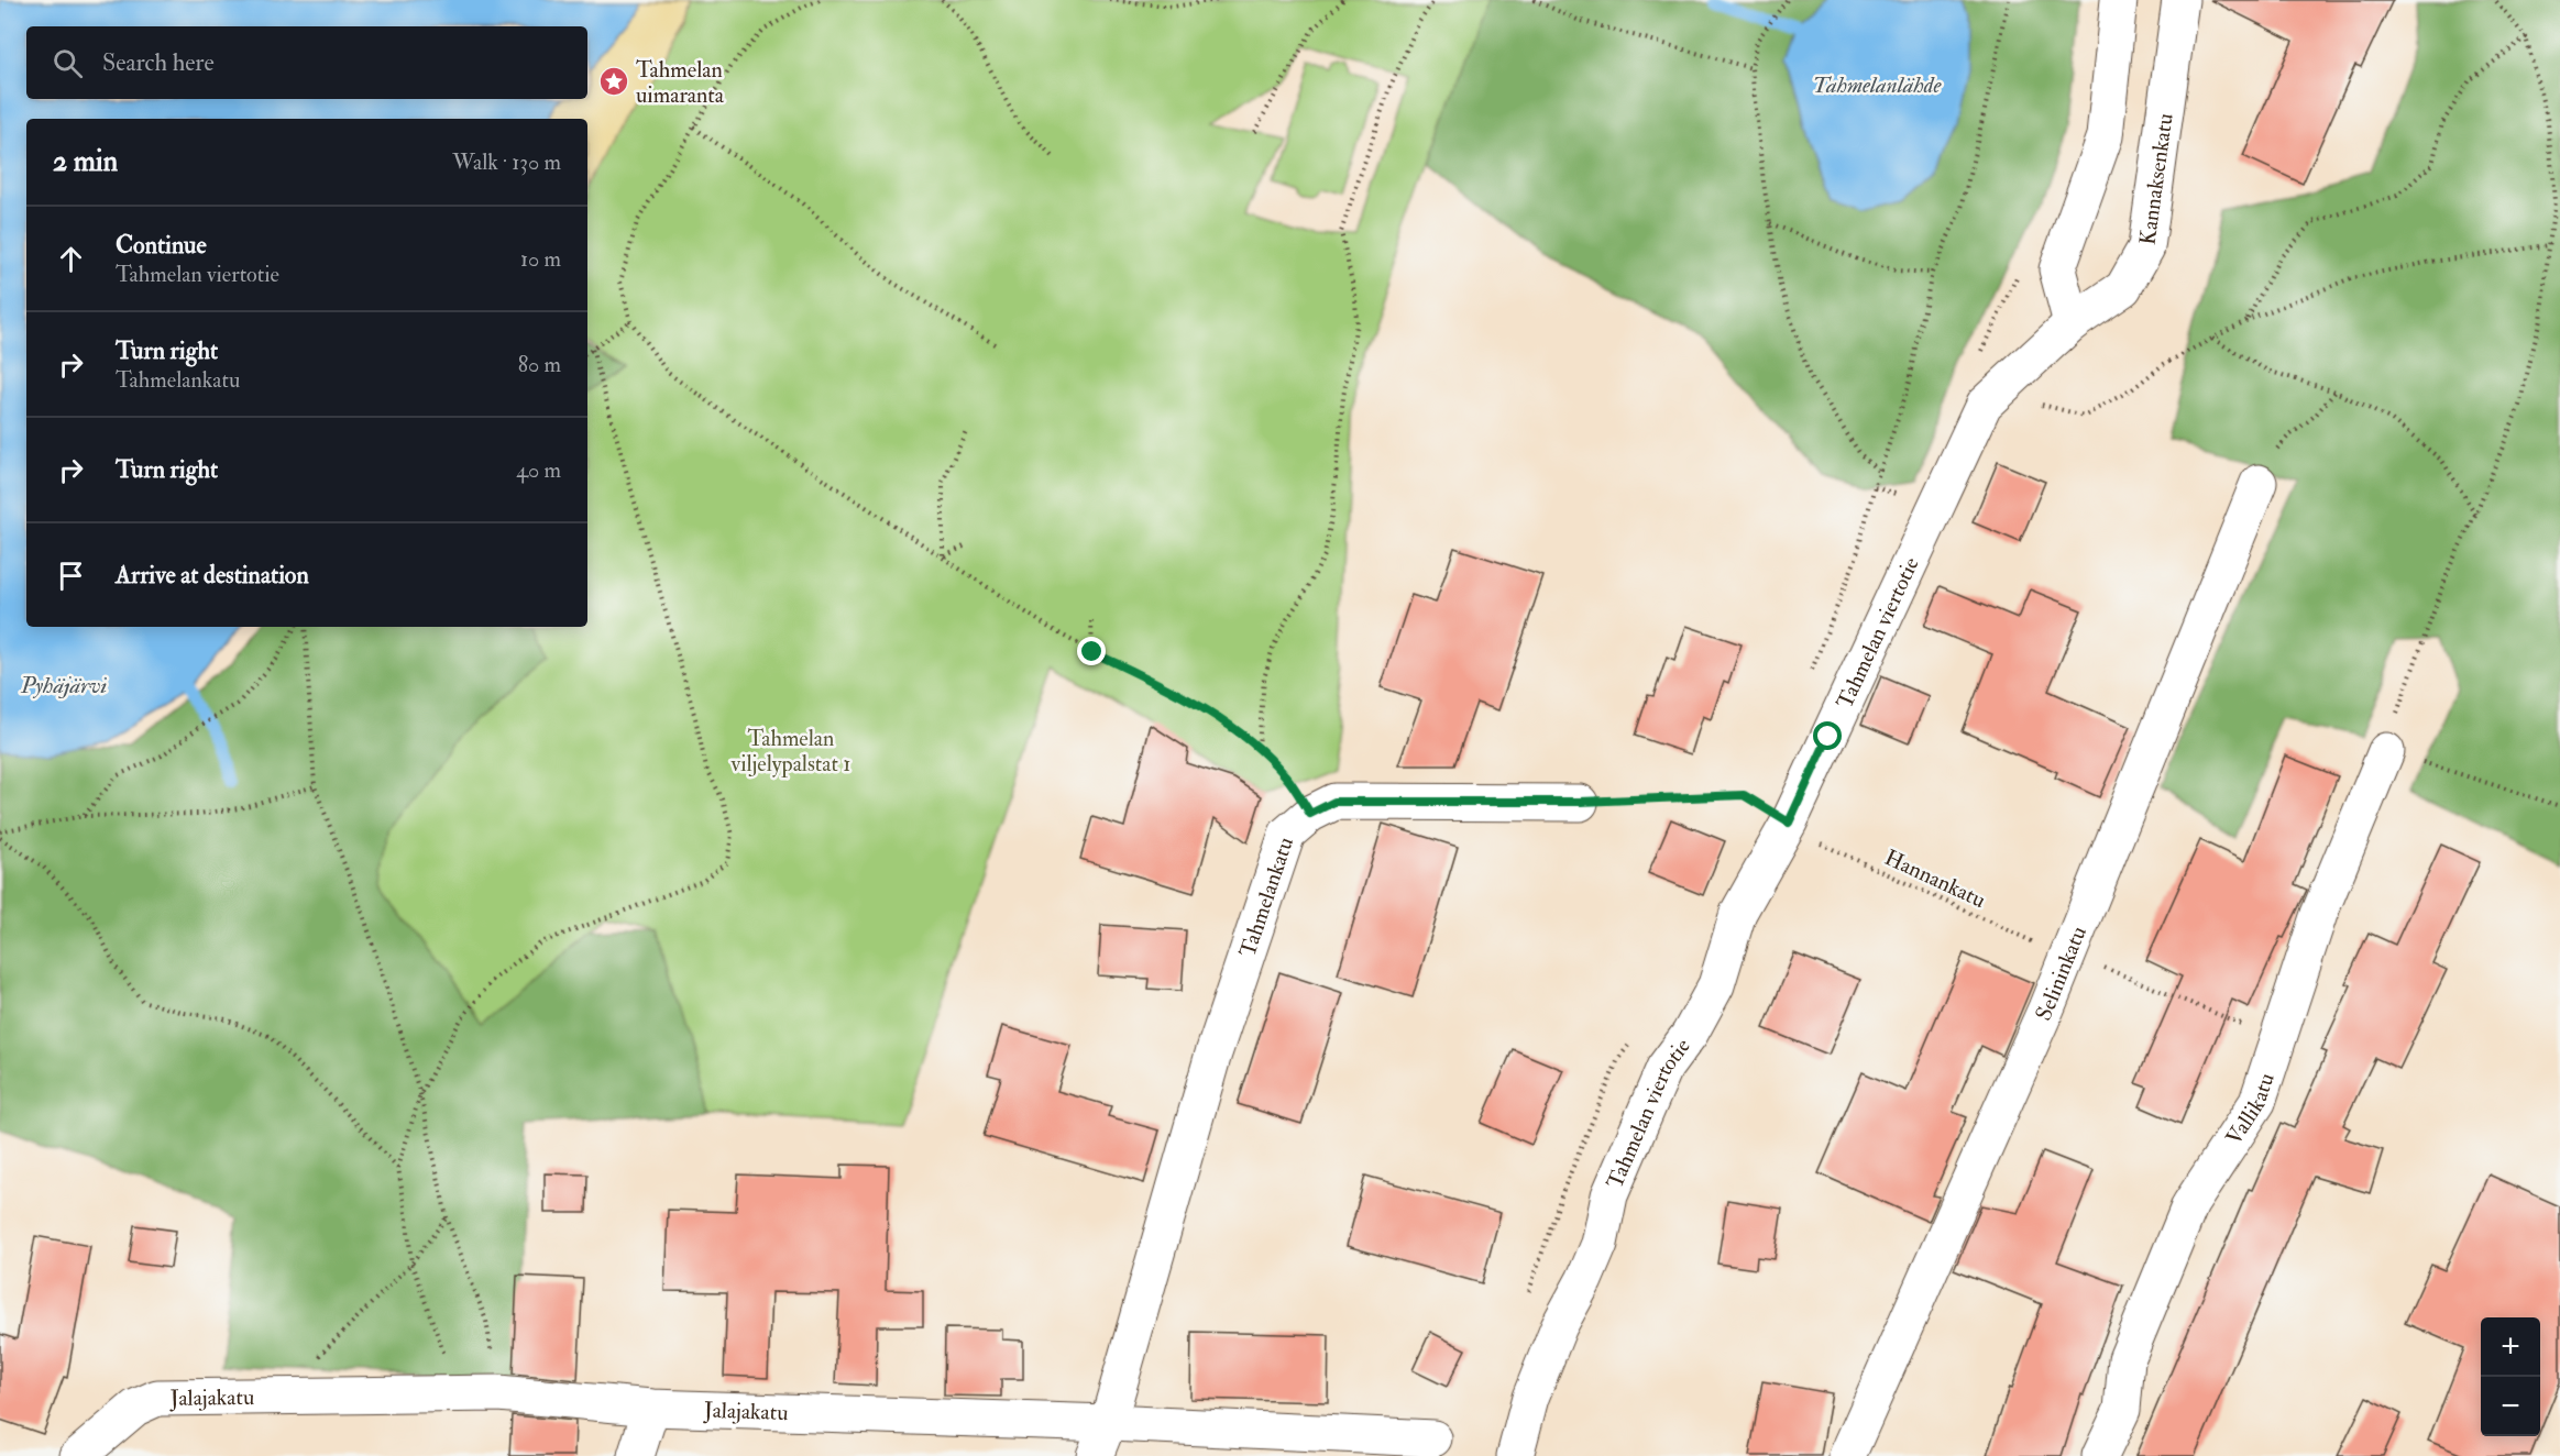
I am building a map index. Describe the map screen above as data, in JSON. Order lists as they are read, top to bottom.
{
  "streets": {
    "street": [
      "Kannaksenkatu",
      "Tahmelan viertotie",
      "Tahmelankatu",
      "Selininkatu",
      "Vallikatu",
      "Jalajakatu"
    ],
    "path": ["Hannankatu"]
  },
  "crossings": [
    ["Kannaksenkatu", "Tahmelan viertotie"],
    ["Tahmelankatu", "Jalajakatu"]
  ],
  "water": ["Tahmelanlähde", "Pyhäjärvi"],
  "parks": ["Tahmelan viljelypalstat 1"],
  "places": {
    "place": ["Tahmelan uimaranta"]
  },
  "page": {
    "search": "Search here",
    "heading": ["2 min", "Walk · 130 m"],
    "list": [
      ["Continue", "Tahmelan viertotie", "10 m"],
      ["Turn right", "Tahmelankatu", "80 m"],
      ["Turn right", "40 m"],
      "Arrive at destination"
    ],
    "map_buttons": ["+", "−"]
  }
}
